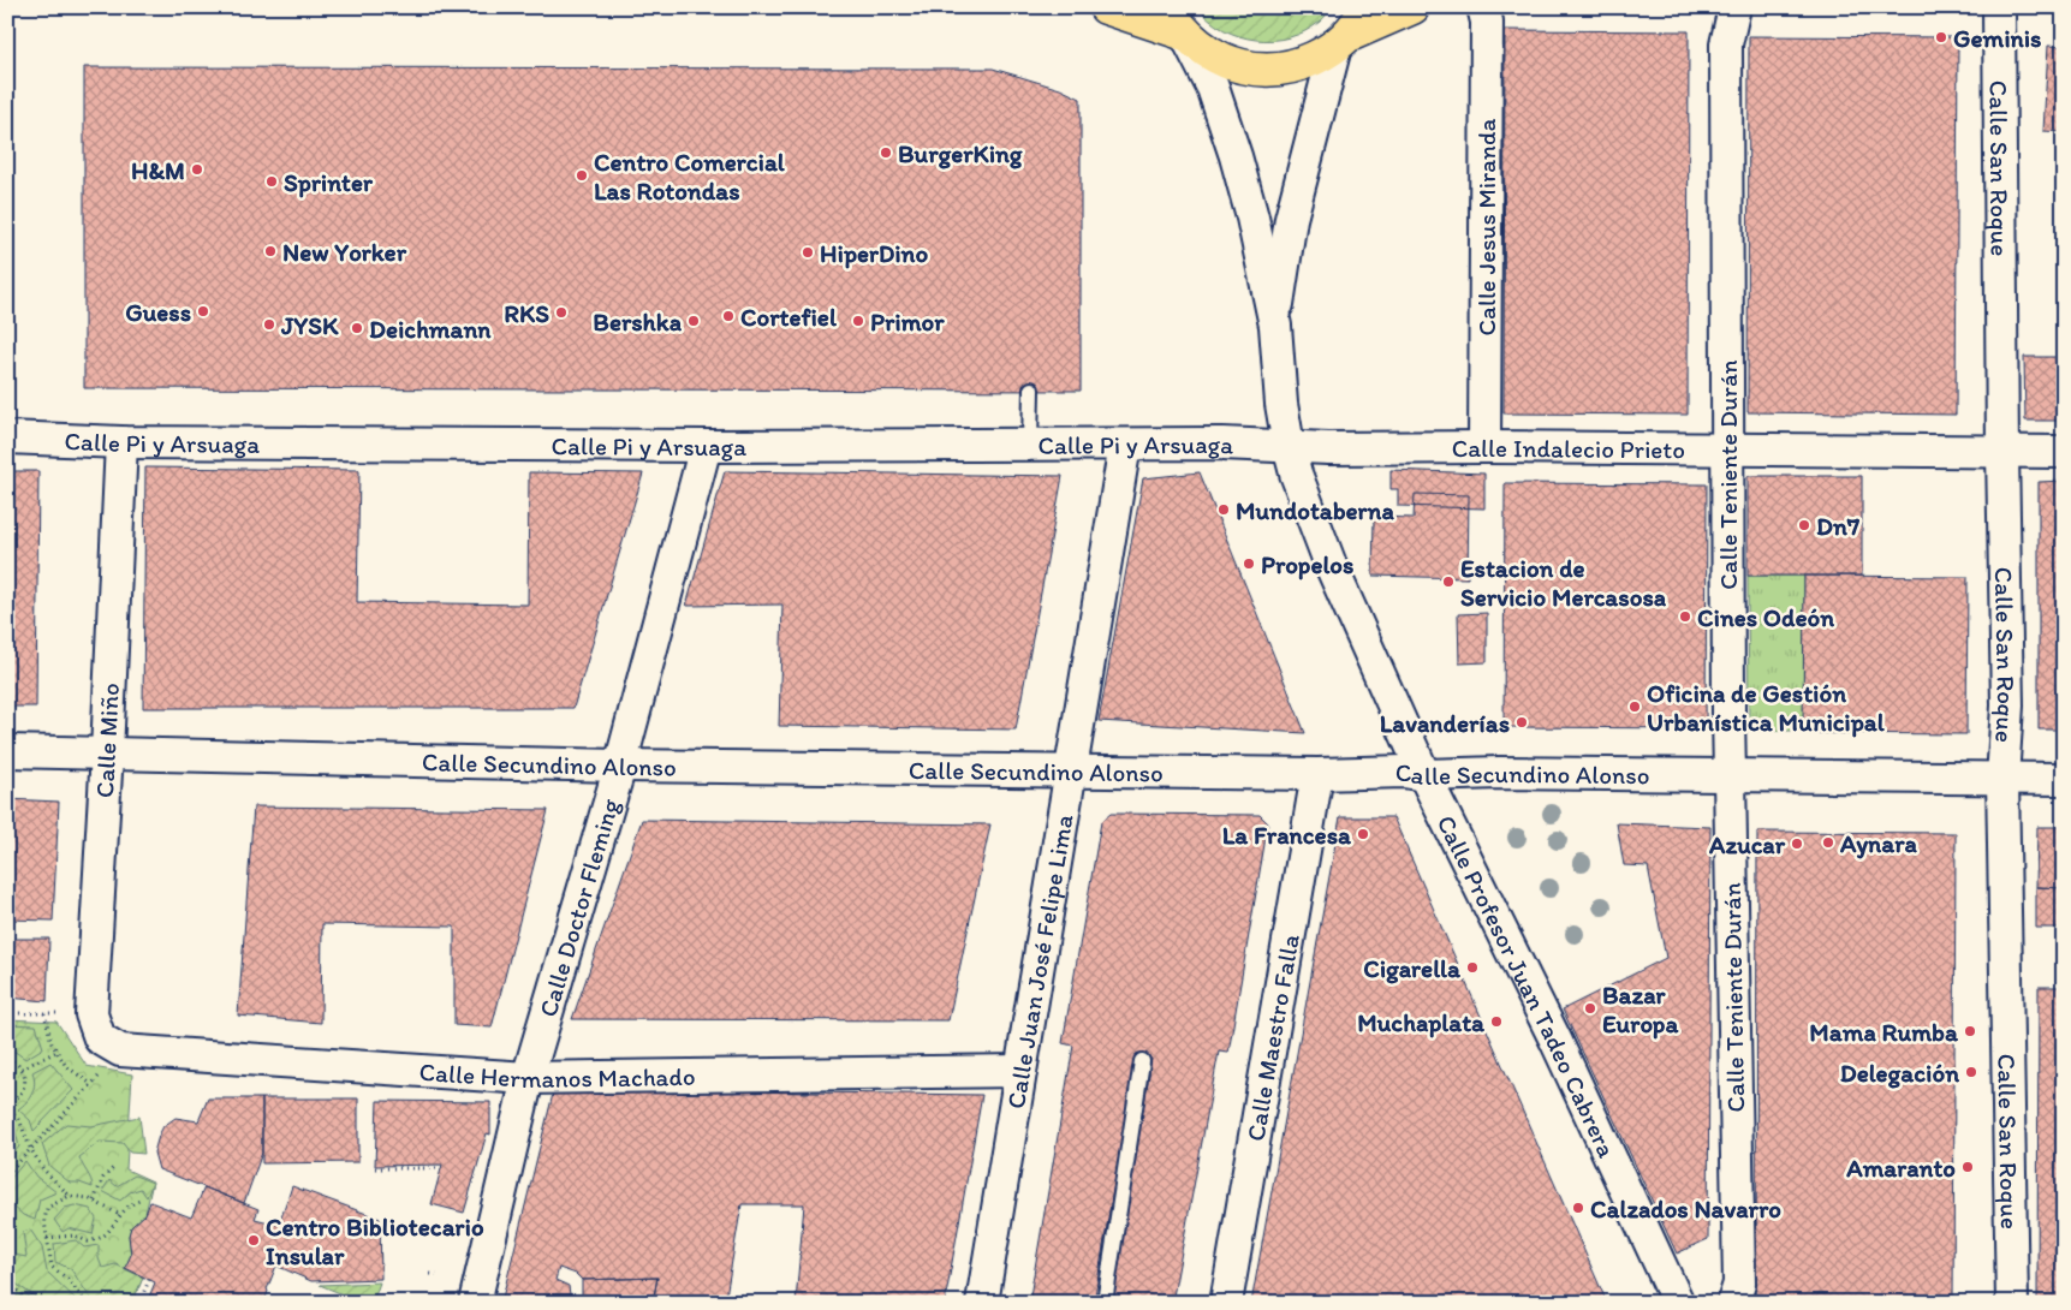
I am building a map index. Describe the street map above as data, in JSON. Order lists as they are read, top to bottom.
{
  "streets": {
    "street": [
      "Calle San Roque",
      "Calle Jesus Miranda",
      "Calle Pi y Arsuaga",
      "Calle Indalecio Prieto",
      "Calle Teniente Durán",
      "Calle Miño",
      "Calle Secundino Alonso",
      "Calle Doctor Fleming",
      "Calle Juan José Felipe Lima",
      "Calle Profesor Juan Tadeo Cabrera",
      "Calle Maestro Falla",
      "Calle Hermanos Machado"
    ]
  },
  "crossings": [
    ["Calle San Roque", "Calle Indalecio Prieto"],
    ["Calle San Roque", "Calle Secundino Alonso"],
    ["Calle Jesus Miranda", "Calle Indalecio Prieto"],
    ["Calle Pi y Arsuaga", "Calle Indalecio Prieto"],
    ["Calle Pi y Arsuaga", "Calle Miño"],
    ["Calle Pi y Arsuaga", "Calle Doctor Fleming"],
    ["Calle Pi y Arsuaga", "Calle Juan José Felipe Lima"],
    ["Calle Pi y Arsuaga", "Calle Profesor Juan Tadeo Cabrera"],
    ["Calle Indalecio Prieto", "Calle Teniente Durán"],
    ["Calle Indalecio Prieto", "Calle Profesor Juan Tadeo Cabrera"],
    ["Calle Teniente Durán", "Calle Secundino Alonso"],
    ["Calle Miño", "Calle Secundino Alonso"],
    ["Calle Miño", "Calle Hermanos Machado"],
    ["Calle Secundino Alonso", "Calle Doctor Fleming"],
    ["Calle Secundino Alonso", "Calle Juan José Felipe Lima"],
    ["Calle Secundino Alonso", "Calle Profesor Juan Tadeo Cabrera"],
    ["Calle Secundino Alonso", "Calle Maestro Falla"],
    ["Calle Doctor Fleming", "Calle Hermanos Machado"],
    ["Calle Juan José Felipe Lima", "Calle Hermanos Machado"]
  ],
  "places": [
    "Geminis",
    "BurgerKing",
    "H&M",
    "Centro Comercial Las Rotondas",
    "Sprinter",
    "New Yorker",
    "HiperDino",
    "Guess",
    "RKS",
    "Cortefiel",
    "Bershka",
    "Primor",
    "JYSK",
    "Deichmann",
    "Mundotaberna",
    "Dn7",
    "Propelos",
    "Estacion de Servicio Mercasosa",
    "Cines Odeón",
    "Oficina de Gestión Urbanística Municipal",
    "Lavanderías",
    "La Francesa",
    "Aynara",
    "Azucar",
    "Cigarella",
    "Bazar Europa",
    "Muchaplata",
    "Mama Rumba",
    "Delegación",
    "Amaranto",
    "Calzados Navarro",
    "Centro Bibliotecario Insular"
  ]
}
